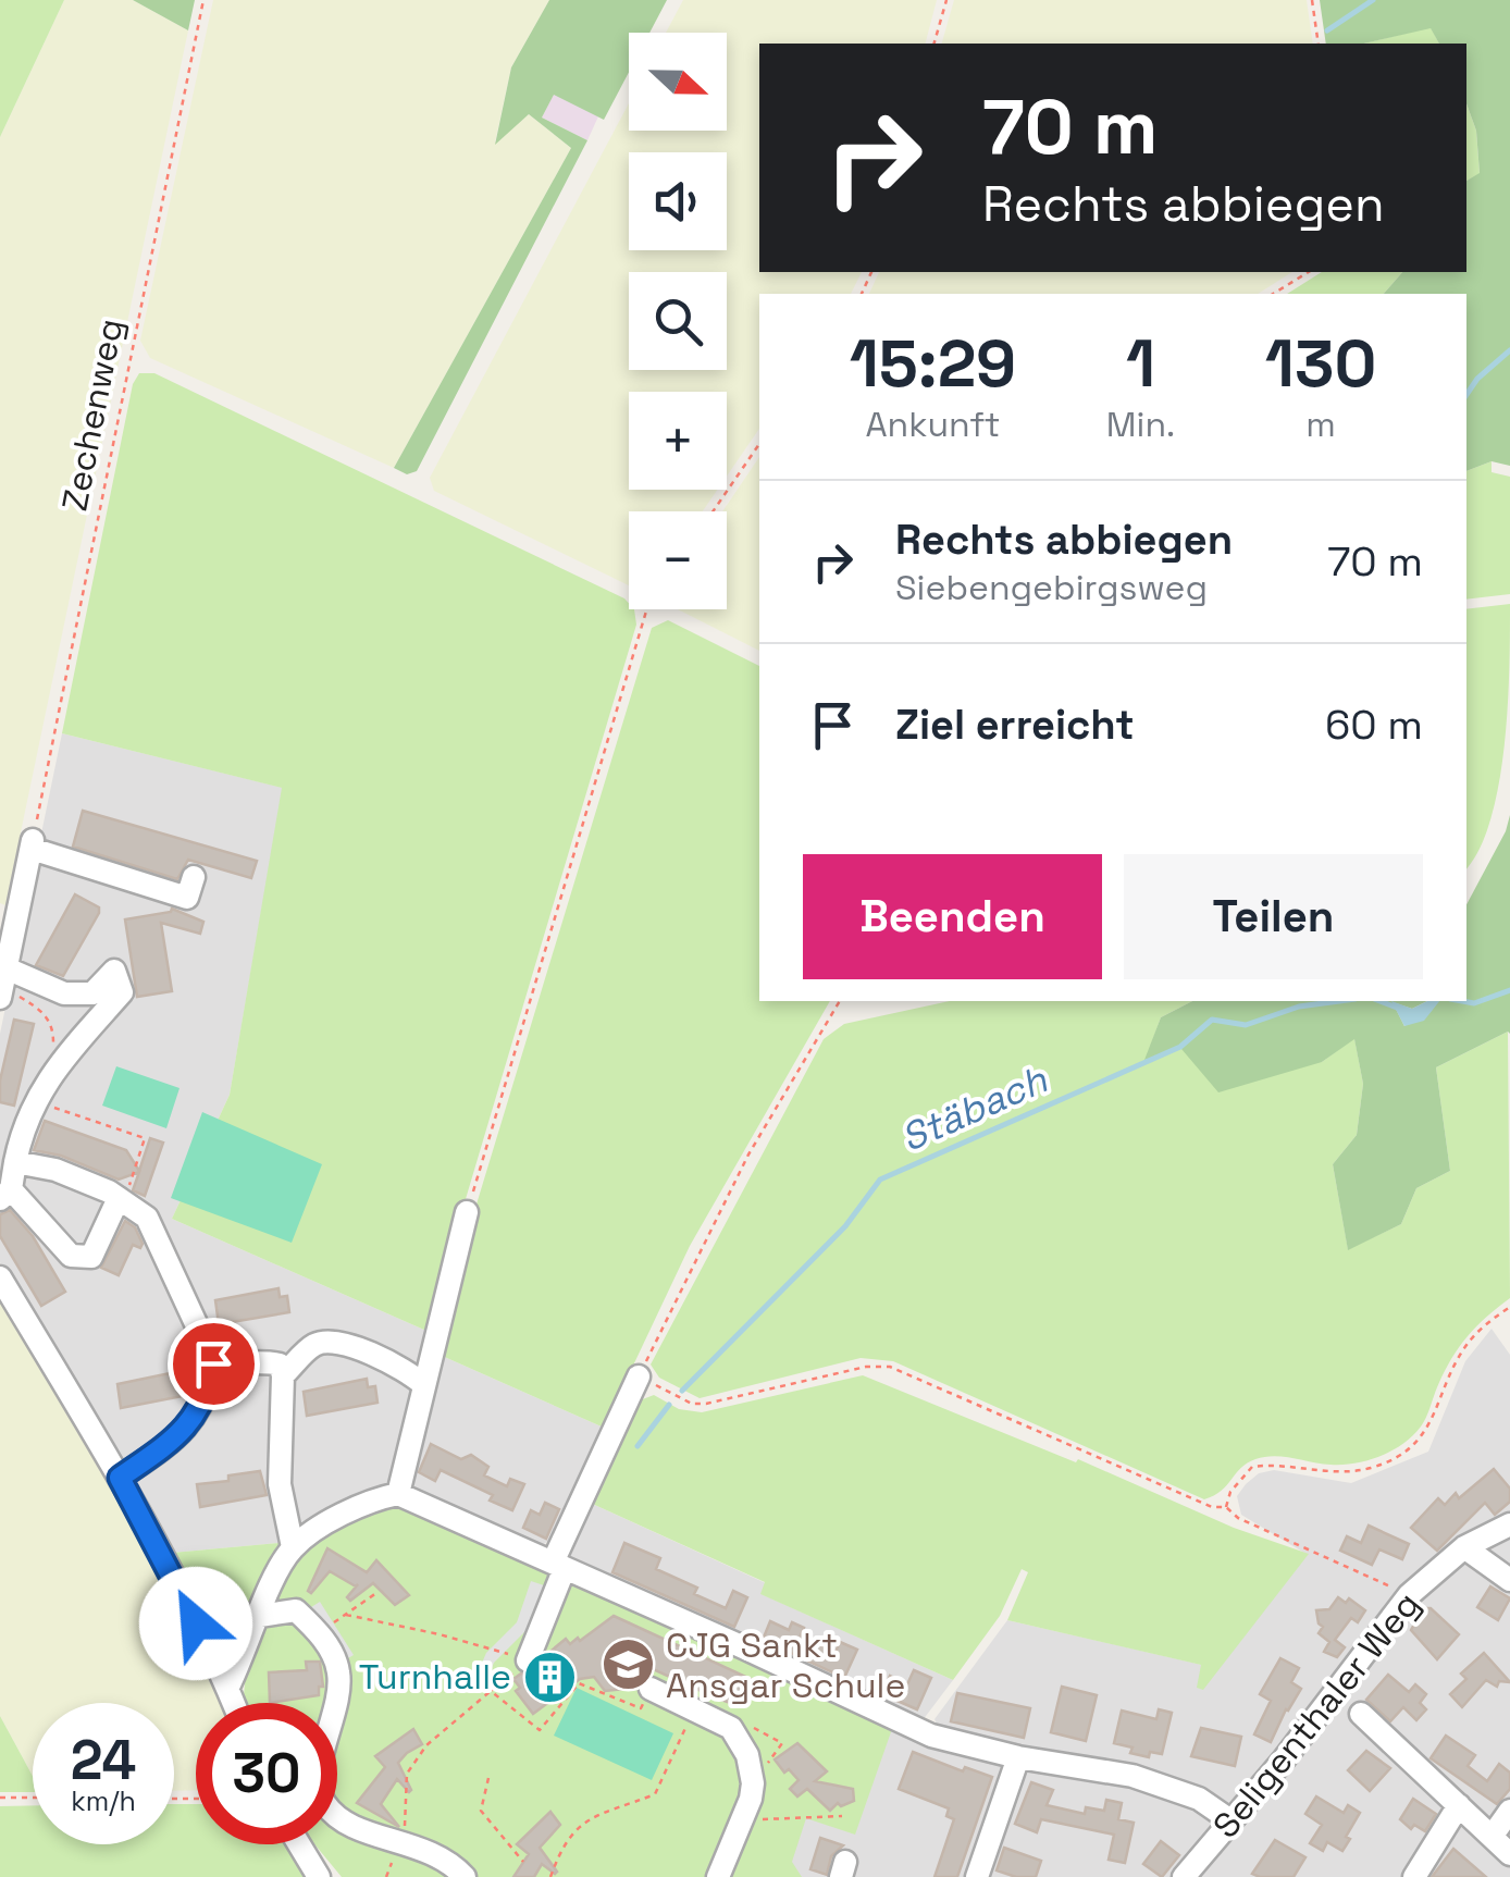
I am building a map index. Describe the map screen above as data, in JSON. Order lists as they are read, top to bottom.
{
  "streets": {
    "street": ["Seligenthaler Weg"],
    "path": ["Zechenweg"]
  },
  "water": ["Stäbach"],
  "places": {
    "school or university": ["CJG Sankt Ansgar Schule"],
    "building": ["Turnhalle"]
  },
  "north": "right",
  "page": {
    "map_buttons": ["+", "−"],
    "turn": ["70 m", "Rechts abbiegen"],
    "eta": [
      "15:29",
      "Ankunft",
      "1",
      "Min.",
      "130",
      "m"
    ],
    "list": [
      {
        "name": "Rechts abbiegen",
        "note": "Siebengebirgsweg",
        "value": "70 m"
      },
      {
        "name": "Ziel erreicht",
        "value": "60 m"
      }
    ],
    "buttons": ["Beenden", "Teilen"],
    "speed": "24 km/h",
    "limit": "30"
  }
}
